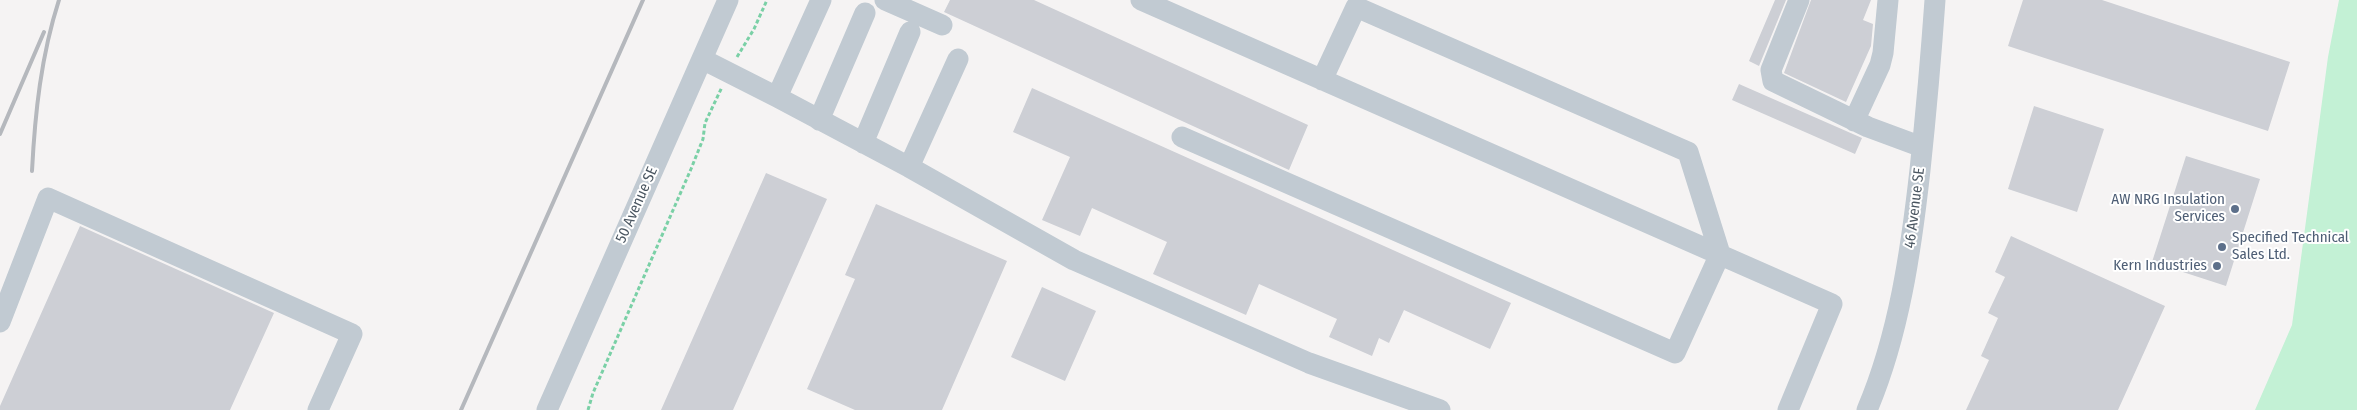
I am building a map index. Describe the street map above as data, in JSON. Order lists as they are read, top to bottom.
{
  "streets": {
    "street": ["50 Avenue SE", "46 Avenue SE"]
  },
  "places": ["AW NRG Insulation Services", "Specified Technical Sales Ltd.", "Kern Industries"]
}
